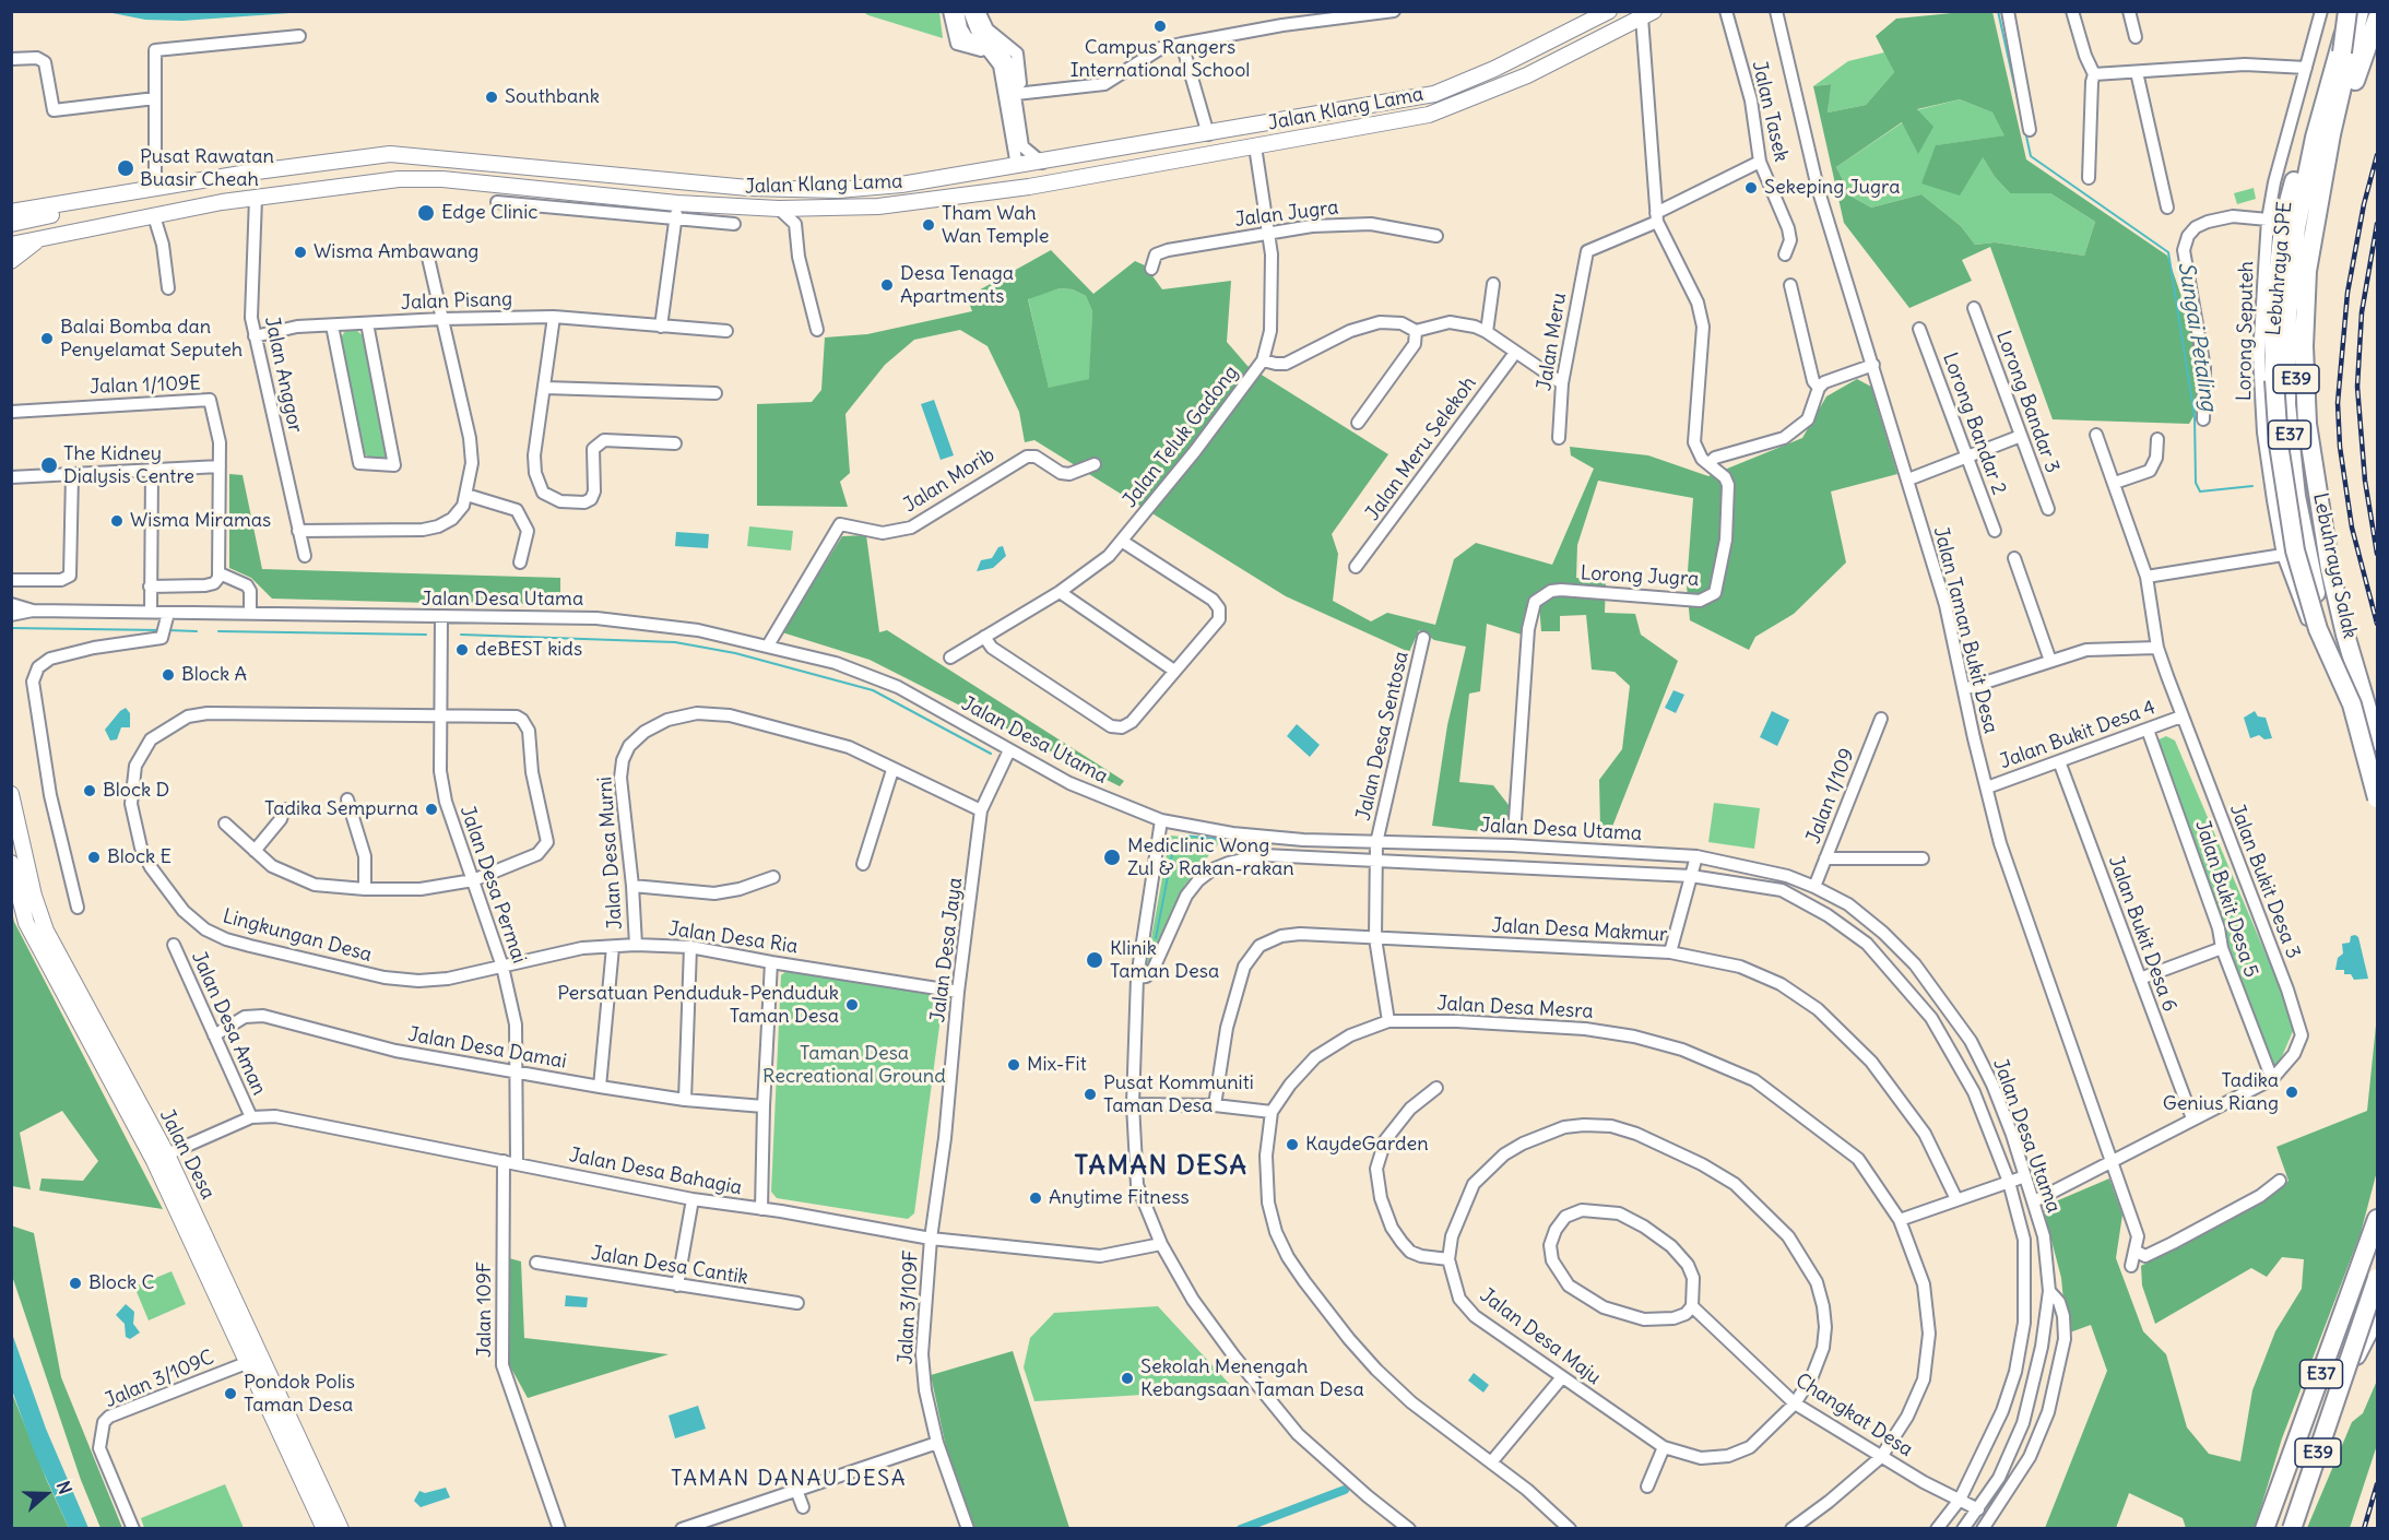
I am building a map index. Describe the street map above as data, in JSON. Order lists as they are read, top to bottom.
{
  "streets": {
    "highway": [
      "Lebuhraya SPE",
      "E39",
      "E37",
      "Lebuhraya Salak"
    ],
    "main road": ["Jalan Klang Lama", "Jalan Desa"],
    "street": [
      "Jalan Tasek",
      "Jalan Jugra",
      "Jalan Pisang",
      "Lorong Seputeh",
      "Jalan Meru",
      "Jalan Anggor",
      "Jalan 1/109E",
      "Lorong Bandar 3",
      "Lorong Bandar 2",
      "Jalan Teluk Gadong",
      "Jalan Meru Selekoh",
      "Jalan Morib",
      "Lorong Jugra",
      "Jalan Desa Utama",
      "Jalan Taman Bukit Desa",
      "Jalan Bukit Desa 4",
      "Jalan Desa Sentosa",
      "Jalan 1/109",
      "Jalan Desa Murni",
      "Jalan Bukit Desa 3",
      "Jalan Desa Permai",
      "Jalan Bukit Desa 5",
      "Jalan Desa Makmur",
      "Jalan Bukit Desa 6",
      "Lingkungan Desa",
      "Jalan Desa Ria",
      "Jalan Desa Jaya",
      "Jalan Desa Mesra",
      "Jalan Desa Aman",
      "Jalan Desa Damai",
      "Jalan Desa Bahagia",
      "Jalan Desa Cantik",
      "Jalan 3/109F",
      "Jalan 109F",
      "Jalan Desa Maju",
      "Jalan 3/109C",
      "Changkat Desa"
    ]
  },
  "crossings": [
    ["Jalan Klang Lama", "Jalan Anggor"],
    ["Jalan Klang Lama", "Jalan Teluk Gadong"],
    ["Jalan Klang Lama", "Lorong Jugra"],
    ["Jalan Jugra", "Jalan Teluk Gadong"],
    ["Lebuhraya SPE", "E37"],
    ["Jalan Pisang", "Jalan Anggor"],
    ["Lorong Seputeh", "Lebuhraya Salak"],
    ["Jalan Meru", "Lorong Jugra"],
    ["E39", "E37"],
    ["E37", "Lebuhraya Salak"],
    ["Jalan Morib", "Jalan Desa Utama"],
    ["Jalan Desa Utama", "Jalan Desa Sentosa"],
    ["Jalan Desa Utama", "Jalan 1/109"],
    ["Jalan Desa Utama", "Jalan Bukit Desa 3"],
    ["Jalan Desa Utama", "Jalan Desa Permai"],
    ["Jalan Desa Utama", "Jalan Desa Jaya"],
    ["Jalan Desa Utama", "Changkat Desa"],
    ["Jalan Taman Bukit Desa", "Jalan Bukit Desa 4"],
    ["Jalan Taman Bukit Desa", "Jalan Bukit Desa 3"],
    ["Jalan Bukit Desa 4", "Jalan Bukit Desa 3"],
    ["Jalan Bukit Desa 4", "Jalan Bukit Desa 5"],
    ["Jalan Bukit Desa 4", "Jalan Bukit Desa 6"],
    ["Jalan Desa Sentosa", "Jalan Desa Makmur"],
    ["Jalan Desa Sentosa", "Jalan Desa Mesra"],
    ["Jalan Desa Murni", "Jalan Desa Ria"],
    ["Jalan Desa Murni", "Jalan Desa Jaya"],
    ["Jalan Bukit Desa 3", "Jalan Bukit Desa 5"],
    ["Jalan Bukit Desa 3", "Jalan Bukit Desa 6"],
    ["Jalan Desa Permai", "Lingkungan Desa"],
    ["Jalan Desa Permai", "Jalan Desa Ria"],
    ["Jalan Desa Permai", "Jalan Desa Damai"],
    ["Jalan Desa Permai", "Jalan Desa Bahagia"],
    ["Lingkungan Desa", "Jalan Desa Ria"],
    ["Jalan Desa Ria", "Jalan Desa Jaya"],
    ["Jalan Desa Jaya", "Jalan Desa Bahagia"],
    ["Jalan Desa Jaya", "Jalan 3/109F"],
    ["Jalan Desa Mesra", "Changkat Desa"],
    ["Jalan Desa Aman", "Jalan Desa Damai"],
    ["Jalan Desa Aman", "Jalan Desa Bahagia"],
    ["Jalan Desa", "Jalan Desa Bahagia"],
    ["Jalan Desa", "Jalan 3/109C"],
    ["Jalan Desa Bahagia", "Jalan 3/109F"],
    ["Jalan Desa Bahagia", "Jalan 109F"],
    ["Jalan Desa Maju", "Changkat Desa"]
  ],
  "districts": ["TAMAN DESA", "TAMAN DANAU DESA"],
  "water": ["Sungai Petaling"],
  "parks": ["Taman Desa Recreational Ground"],
  "places": [
    "Campus Rangers International School",
    "Southbank",
    "Pusat Rawatan Buasir Cheah",
    "Sekeping Jugra",
    "Edge Clinic",
    "Tham Wah Wan Temple",
    "Wisma Ambawang",
    "Desa Tenaga Apartments",
    "Balai Bomba dan Penyelamat Seputeh",
    "The Kidney Dialysis Centre",
    "Wisma Miramas",
    "deBEST kids",
    "Block A",
    "Block D",
    "Tadika Sempurna",
    "Block E",
    "Mediclinic Wong Zul & Rakan-rakan",
    "Klinik Taman Desa",
    "Persatuan Penduduk-Penduduk Taman Desa",
    "Mix-Fit",
    "Tadika Genius Riang",
    "Pusat Kommuniti Taman Desa",
    "KaydeGarden",
    "Anytime Fitness",
    "Block C",
    "Sekolah Menengah Kebangsaan Taman Desa",
    "Pondok Polis Taman Desa"
  ],
  "north": "right"
}
